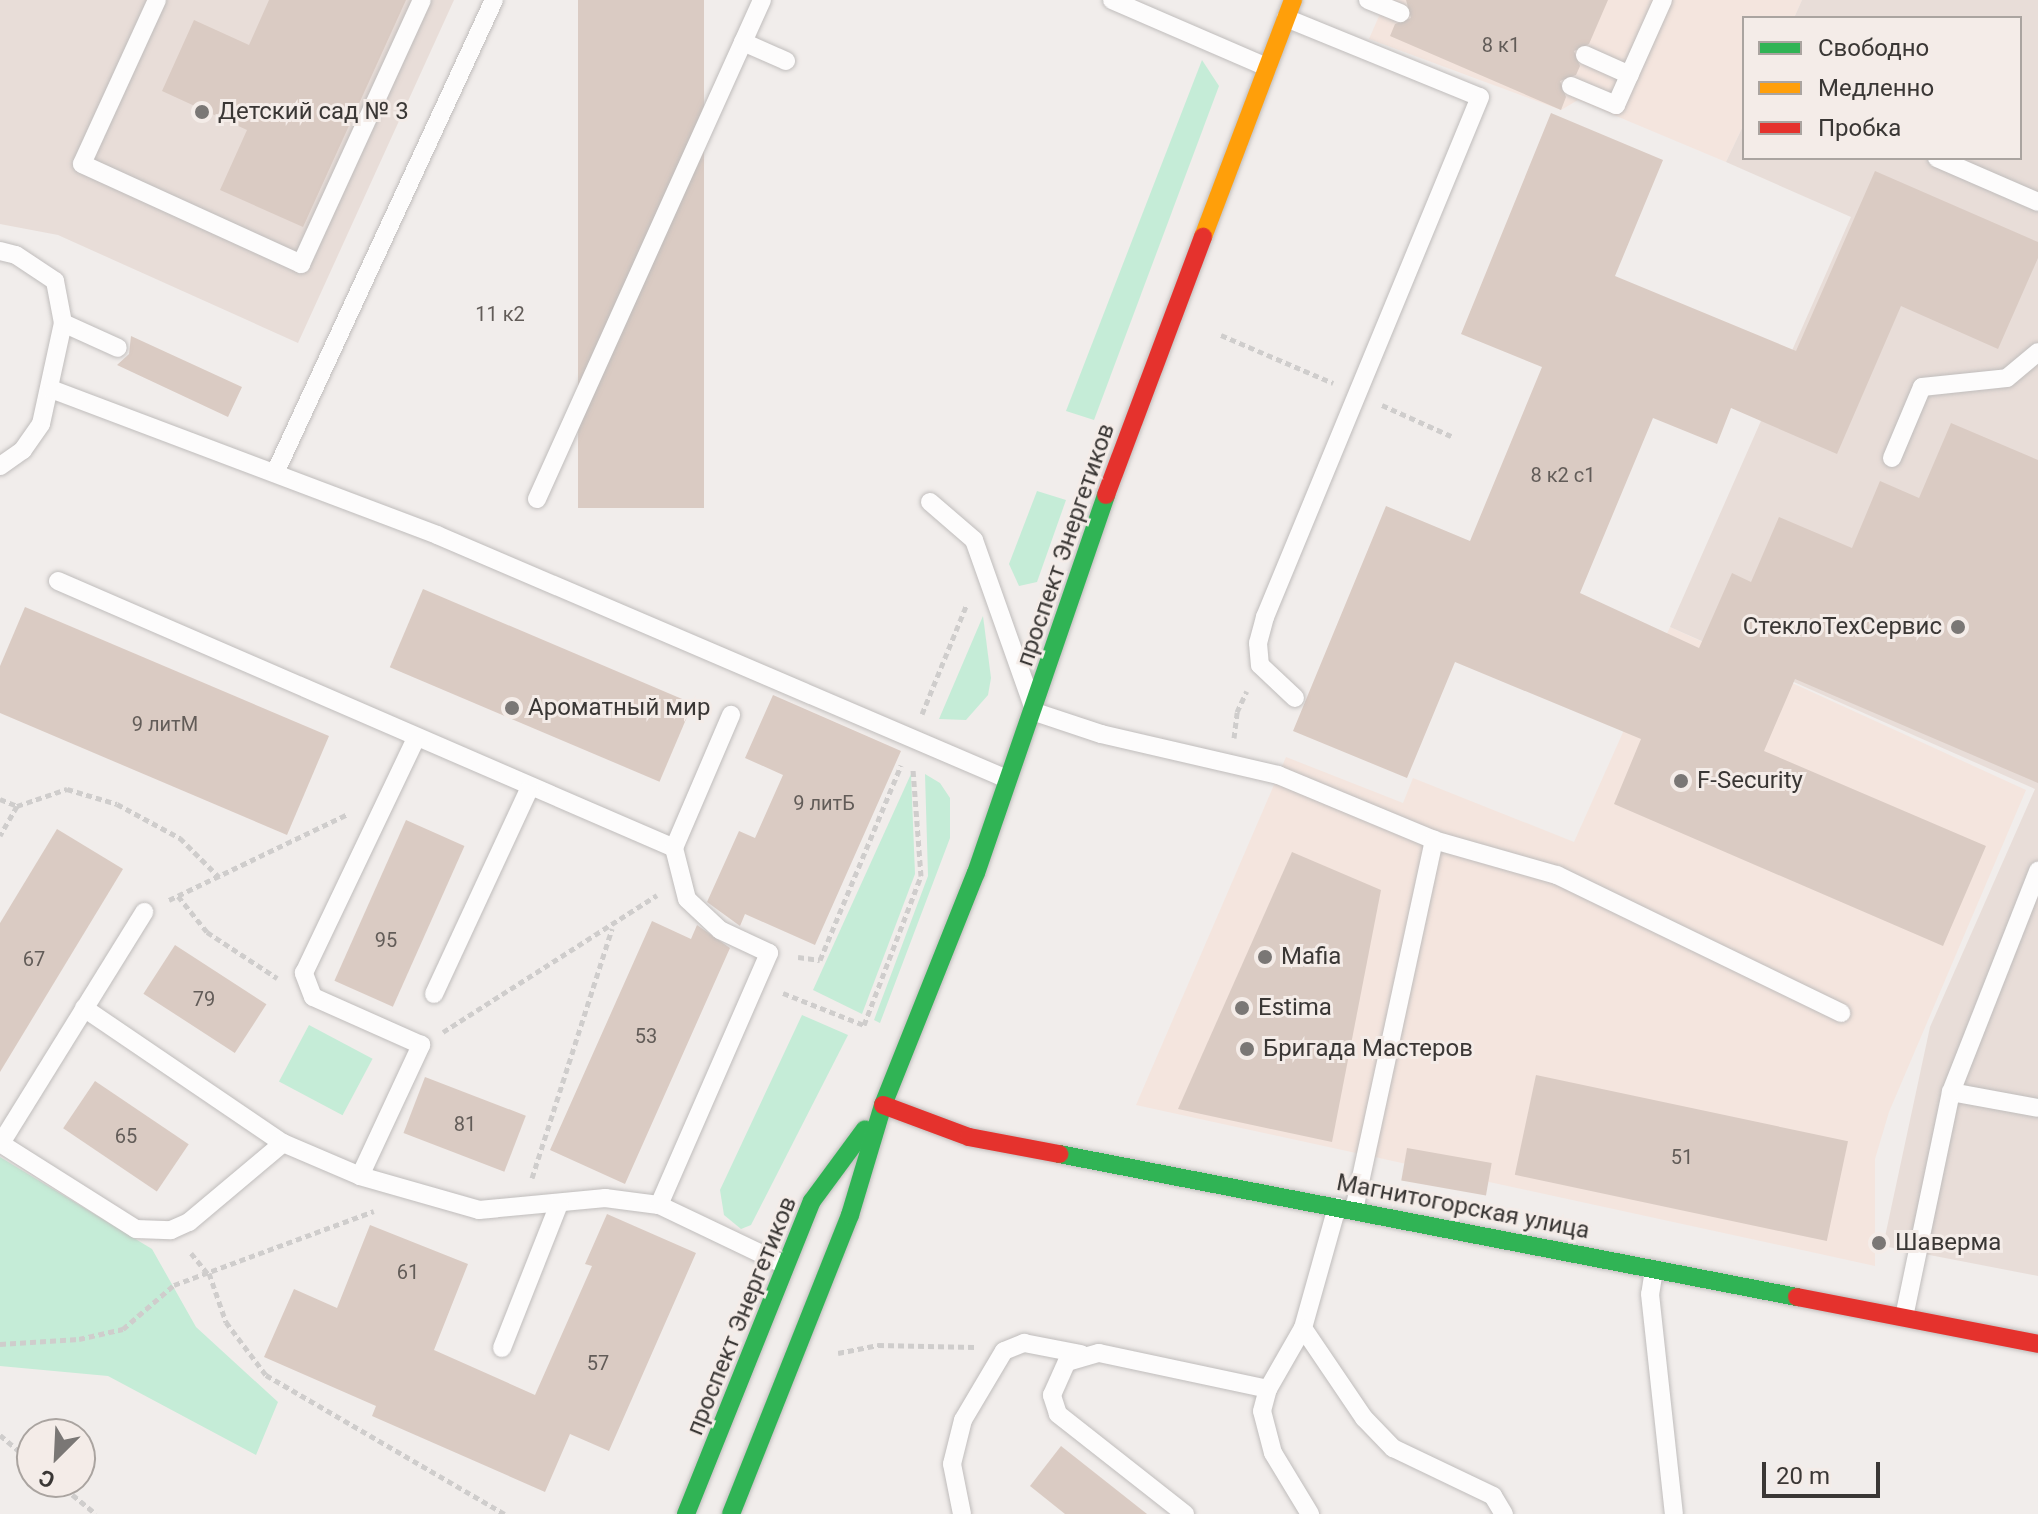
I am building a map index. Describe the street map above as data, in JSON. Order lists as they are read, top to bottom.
{
  "streets": {
    "main road": ["проспект Энергетиков", "Магнитогорская улица"]
  },
  "crossings": [
    ["проспект Энергетиков", "Магнитогорская улица"]
  ],
  "places": [
    "Детский сад № 3",
    "СтеклоТехСервис",
    "Ароматный мир",
    "F-Security",
    "Mafia",
    "Estima",
    "Бригада Мастеров",
    "Шаверма"
  ],
  "house_numbers": [
    "8 к1",
    "11 к2",
    "8 к2 с1",
    "9 литМ",
    "9 литБ",
    "95",
    "67",
    "79",
    "53",
    "81",
    "65",
    "51",
    "61",
    "57"
  ],
  "legend": ["Свободно", "Медленно", "Пробка"],
  "scale_bar": "20 m",
  "north": "bottom left"
}
